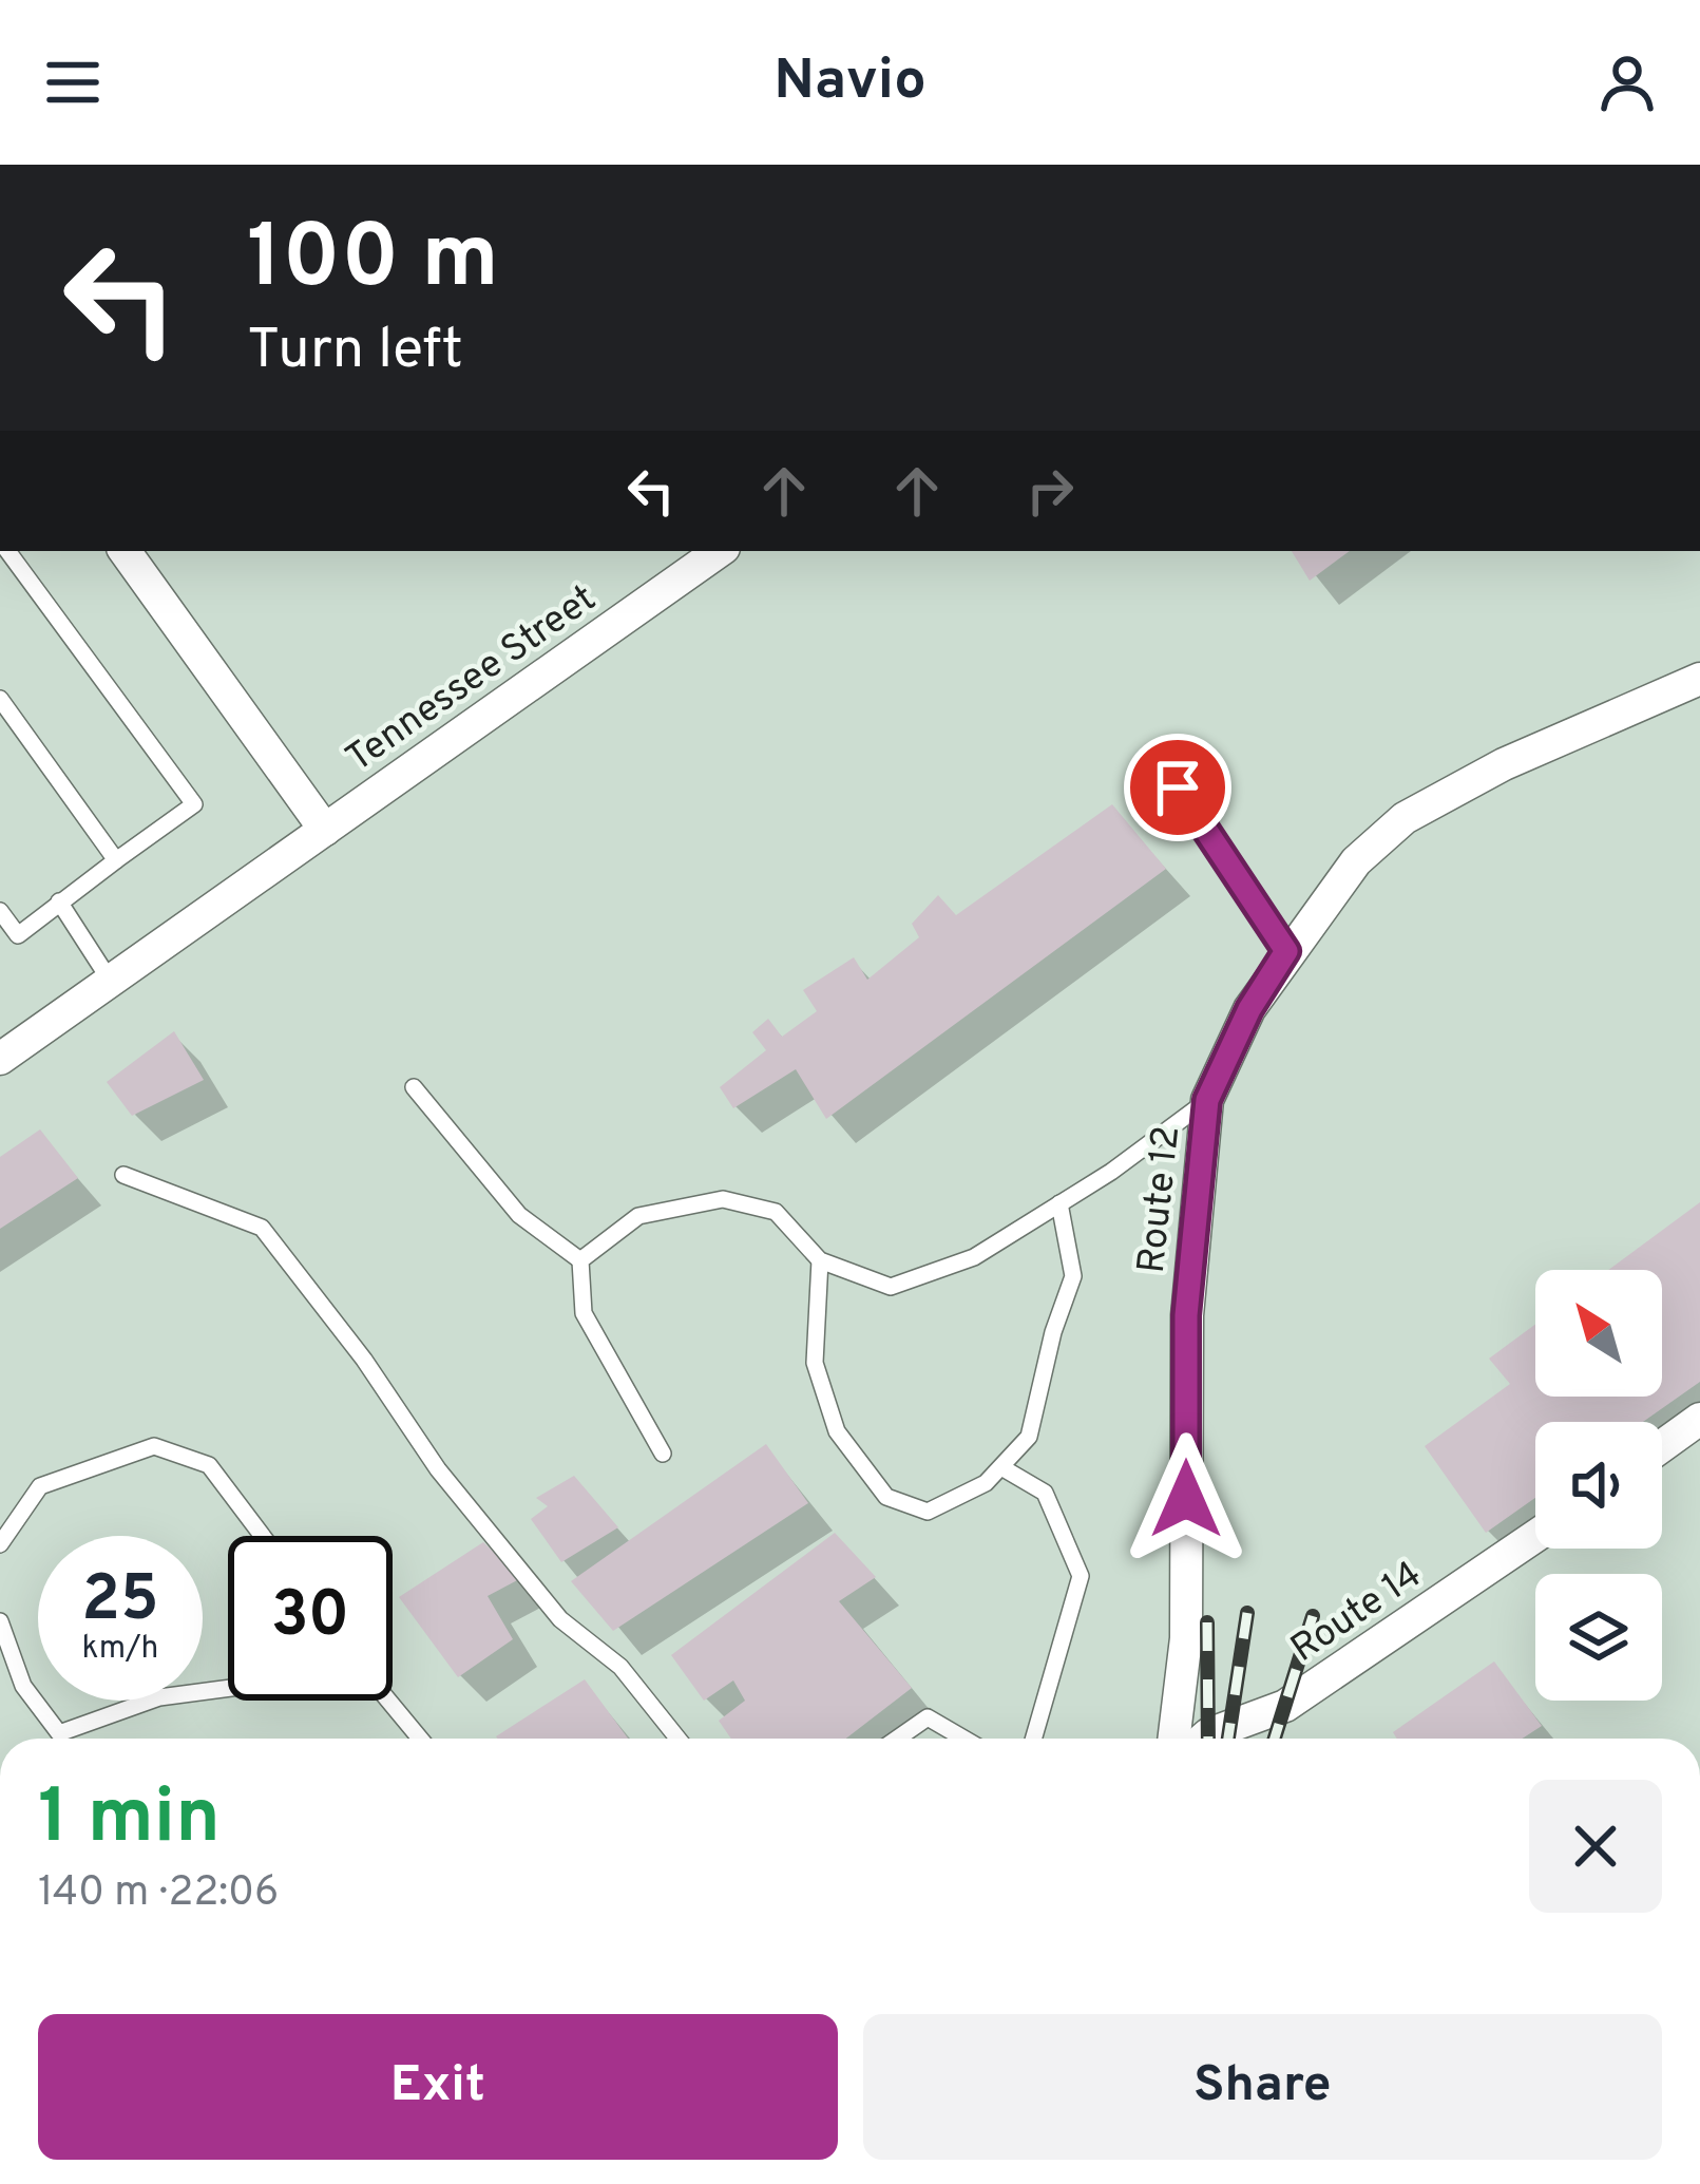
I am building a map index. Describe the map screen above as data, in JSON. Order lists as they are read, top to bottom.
{
  "streets": {
    "street": ["Tennessee Street", "Route 12", "Route 14"]
  },
  "north": "top left",
  "page": {
    "header": "Navio",
    "turn": ["100 m", "Turn left"],
    "speed": "25 km/h",
    "limit": "30",
    "heading": ["1 min", "140 m · 22:06"],
    "buttons": ["Exit", "Share"]
  }
}
